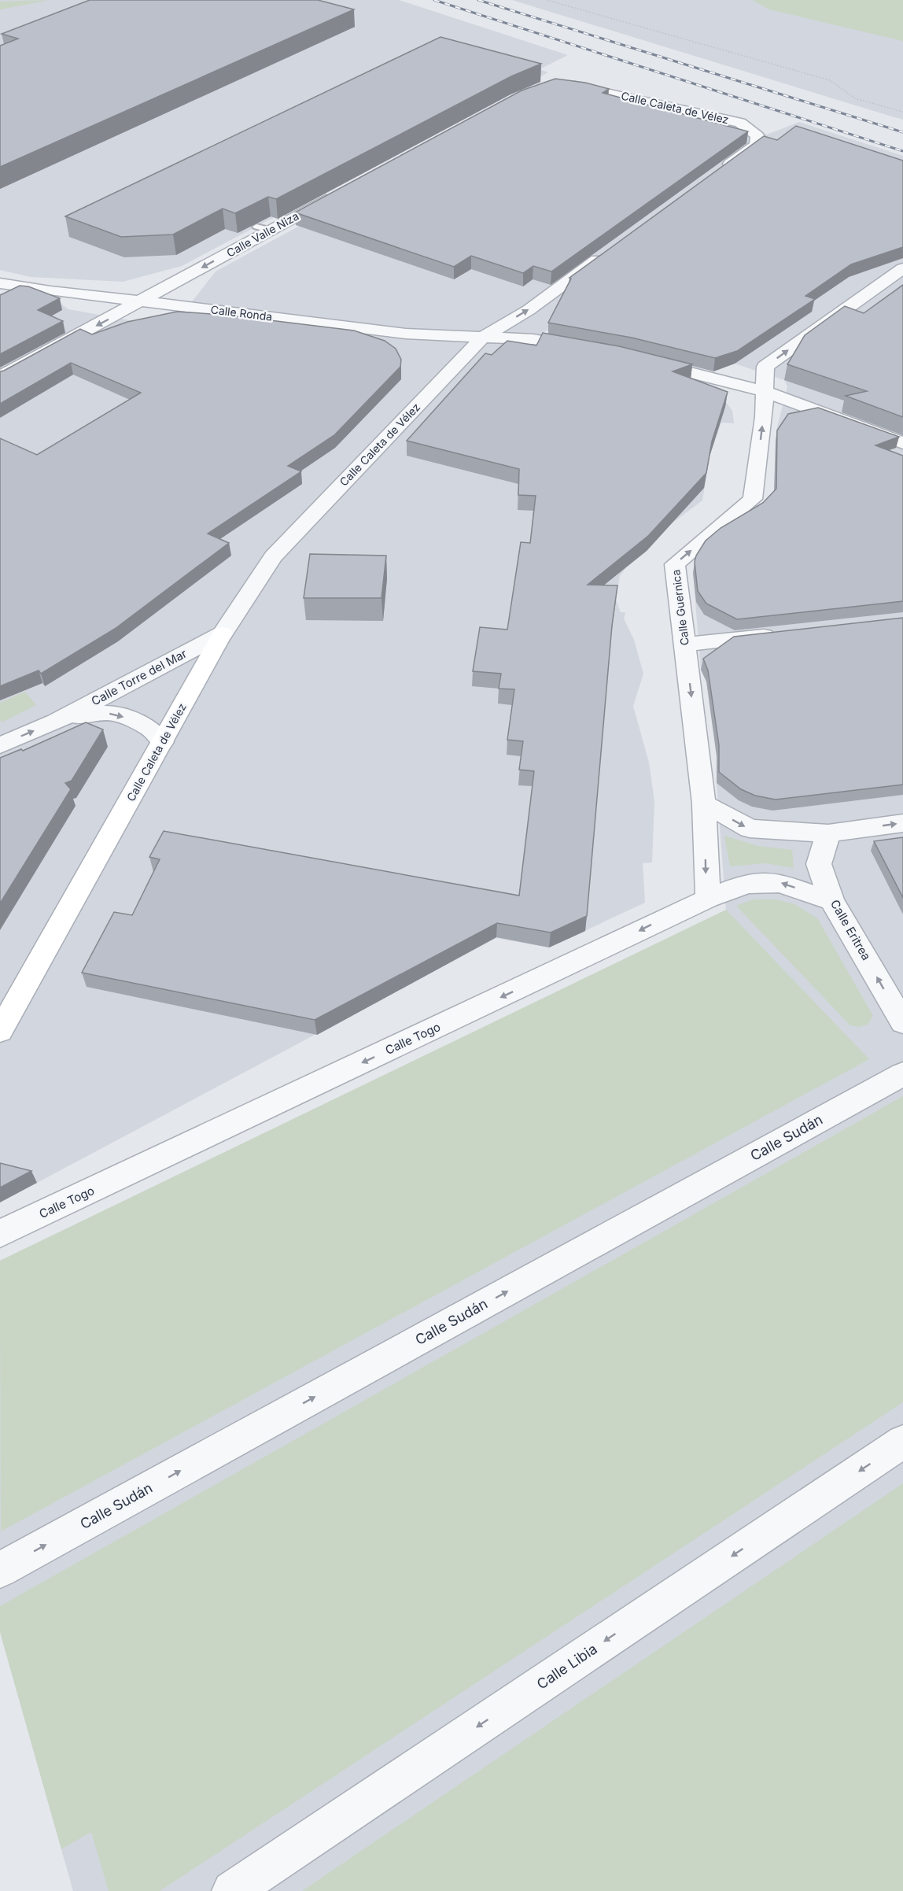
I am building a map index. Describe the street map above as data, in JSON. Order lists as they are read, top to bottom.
{
  "streets": {
    "street": [
      "Calle Caleta de Vélez",
      "Calle Valle Niza",
      "Calle Ronda",
      "Calle Guernica",
      "Calle Torre del Mar",
      "Calle Eritrea",
      "Calle Togo",
      "Calle Sudán",
      "Calle Libia"
    ]
  },
  "crossings": [
    ["Calle Caleta de Vélez", "Calle Ronda"],
    ["Calle Caleta de Vélez", "Calle Torre del Mar"],
    ["Calle Valle Niza", "Calle Ronda"],
    ["Calle Guernica", "Calle Togo"],
    ["Calle Eritrea", "Calle Togo"]
  ],
  "one_way": [
    "Calle Valle Niza",
    "Calle Torre del Mar",
    "Calle Eritrea",
    "Calle Togo",
    "Calle Sudán",
    "Calle Libia"
  ]
}
